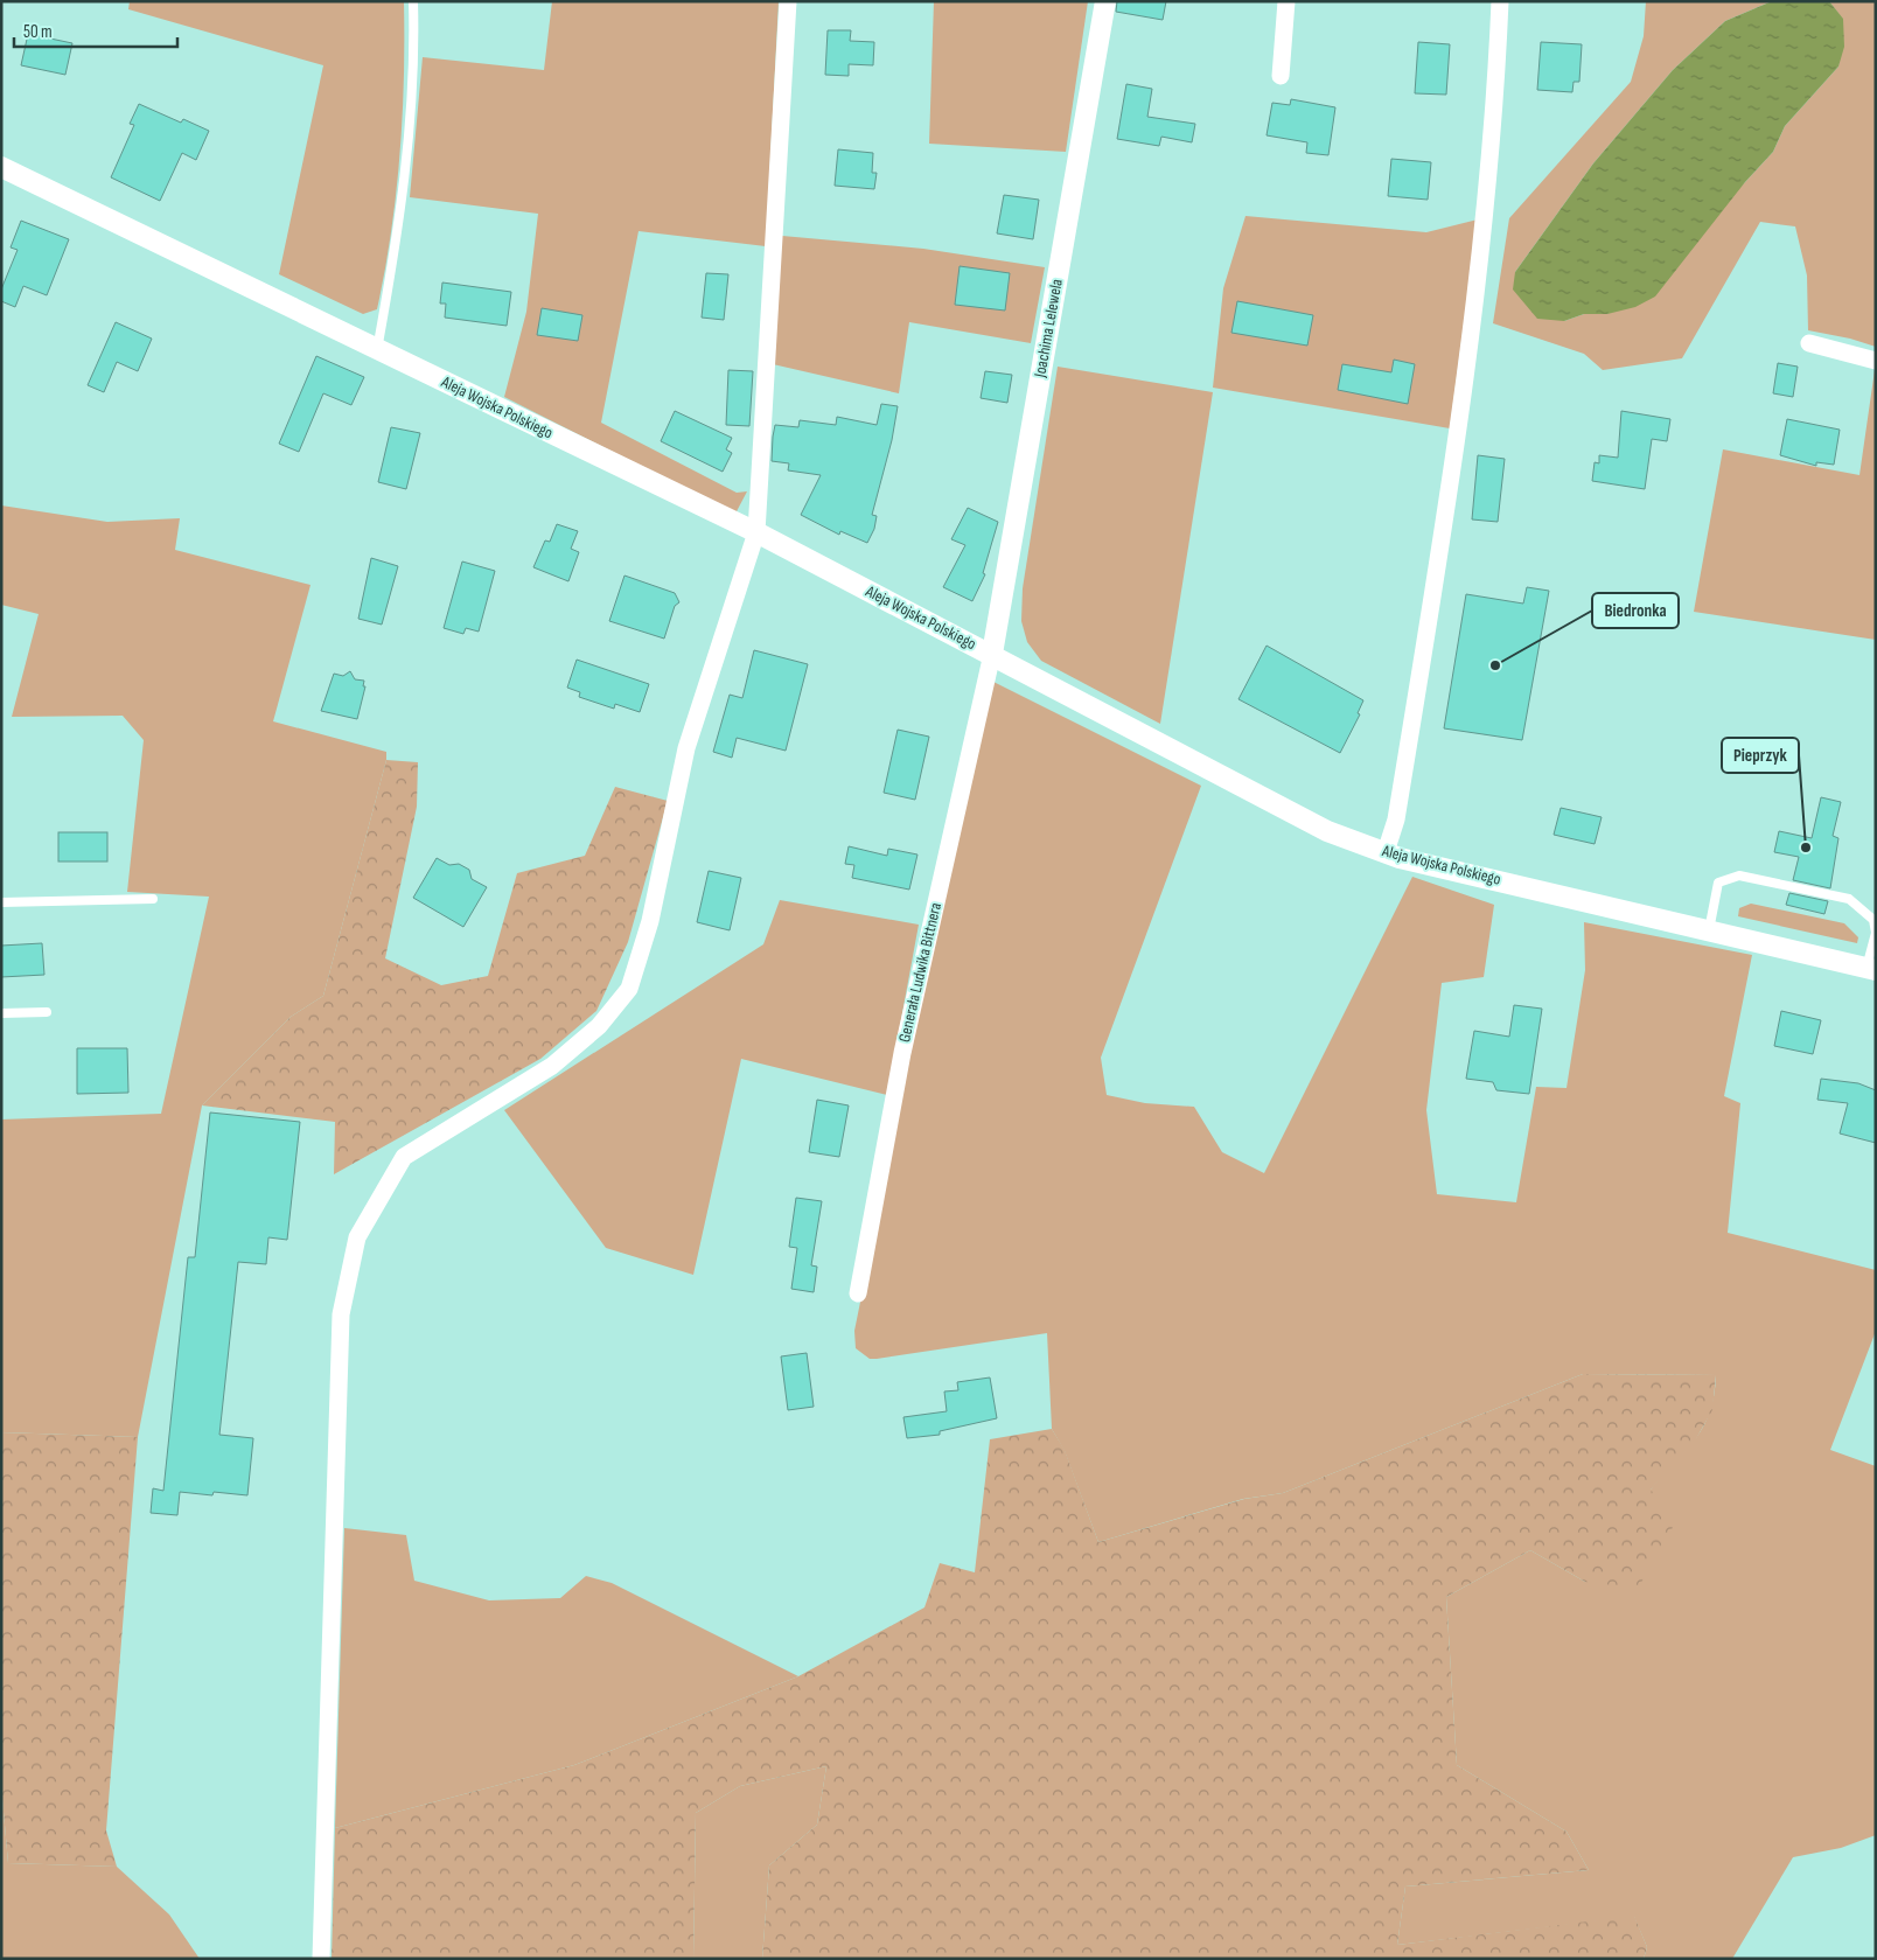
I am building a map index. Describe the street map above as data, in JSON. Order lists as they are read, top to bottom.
{
  "streets": {
    "street": ["Joachima Lelewela", "Aleja Wojska Polskiego", "Generała Ludwika Bittnera"]
  },
  "crossings": [
    ["Joachima Lelewela", "Aleja Wojska Polskiego"],
    ["Joachima Lelewela", "Generała Ludwika Bittnera"],
    ["Aleja Wojska Polskiego", "Generała Ludwika Bittnera"]
  ],
  "places": ["Biedronka", "Pieprzyk"],
  "scale_bar": "50 m"
}
